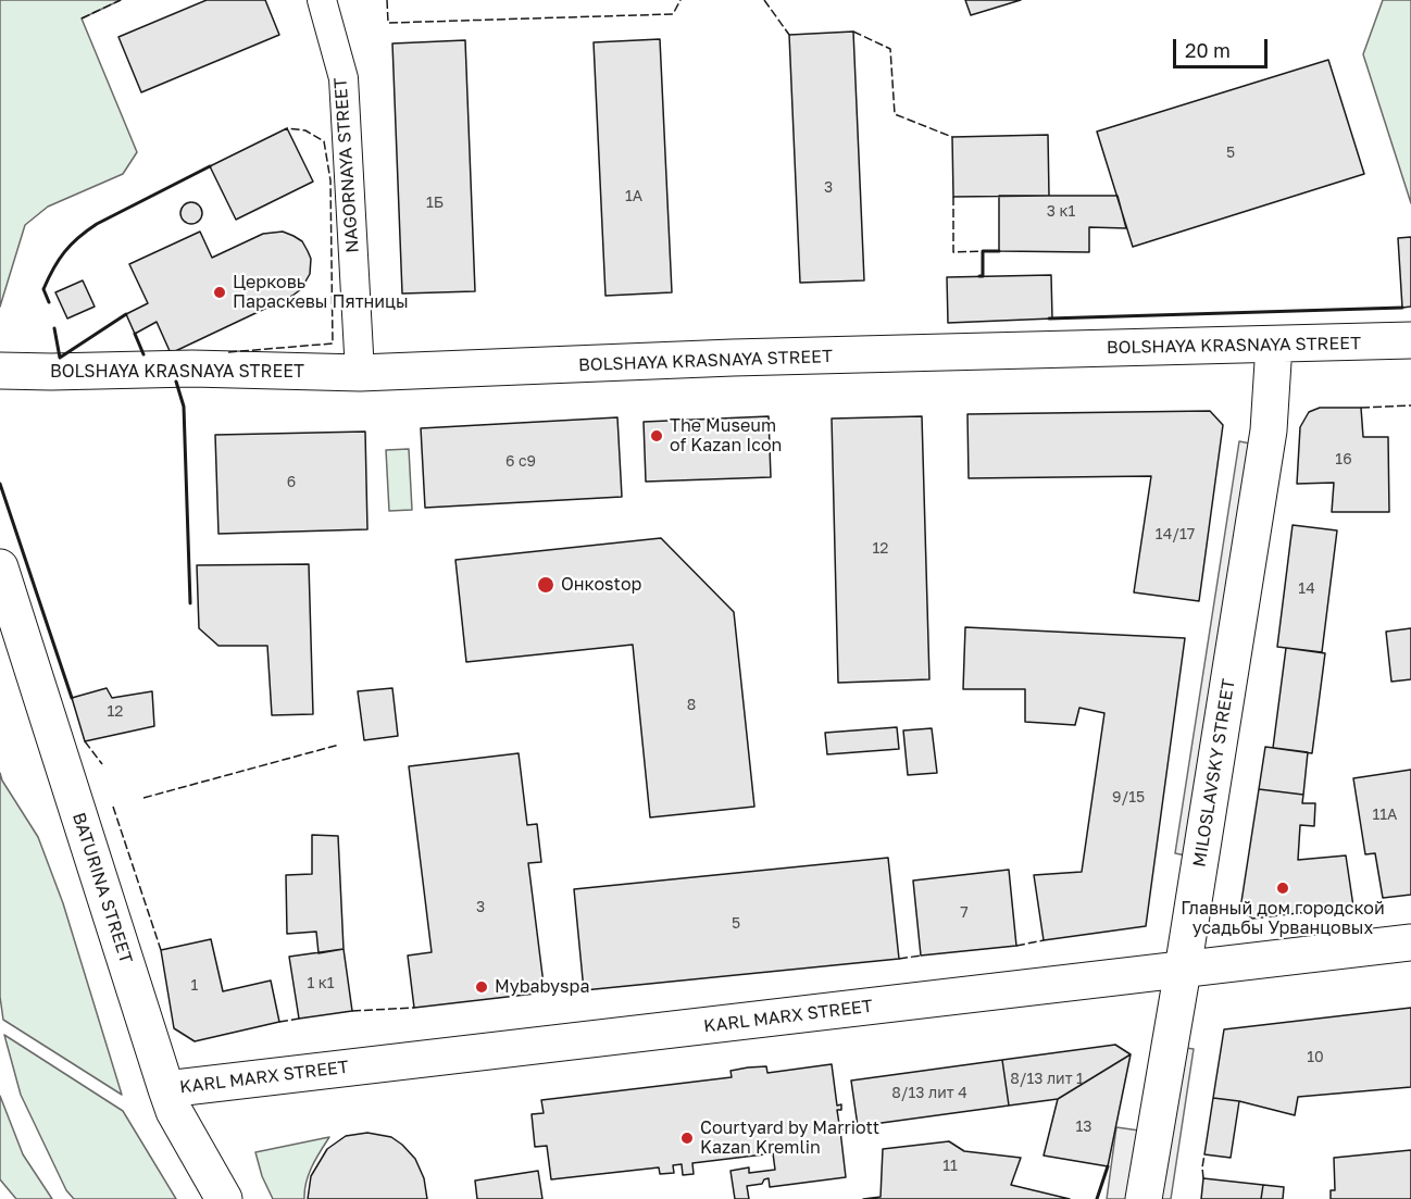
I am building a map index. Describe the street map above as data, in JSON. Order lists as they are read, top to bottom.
{
  "streets": {
    "street": [
      "NAGORNAYA STREET",
      "BOLSHAYA KRASNAYA STREET",
      "MILOSLAVSKY STREET",
      "BATURINA STREET",
      "KARL MARX STREET"
    ]
  },
  "crossings": [
    ["NAGORNAYA STREET", "BOLSHAYA KRASNAYA STREET"],
    ["BOLSHAYA KRASNAYA STREET", "MILOSLAVSKY STREET"],
    ["MILOSLAVSKY STREET", "KARL MARX STREET"],
    ["BATURINA STREET", "KARL MARX STREET"]
  ],
  "places": [
    "Церковь Параскевы Пятницы",
    "The Museum of Kazan Icon",
    "Онкоstop",
    "Главный дом городской усадьбы Урванцовых",
    "Mybabyspa",
    "Courtyard by Marriott Kazan Kremlin"
  ],
  "house_numbers": [
    "5",
    "3",
    "1А",
    "1Б",
    "3 к1",
    "16",
    "6 с9",
    "6",
    "14/17",
    "12",
    "14",
    "8",
    "12",
    "9/15",
    "11А",
    "3",
    "7",
    "5",
    "1 к1",
    "1",
    "10",
    "8/13 лит 1",
    "8/13 лит 4",
    "13",
    "11"
  ],
  "scale_bar": "20 m"
}
